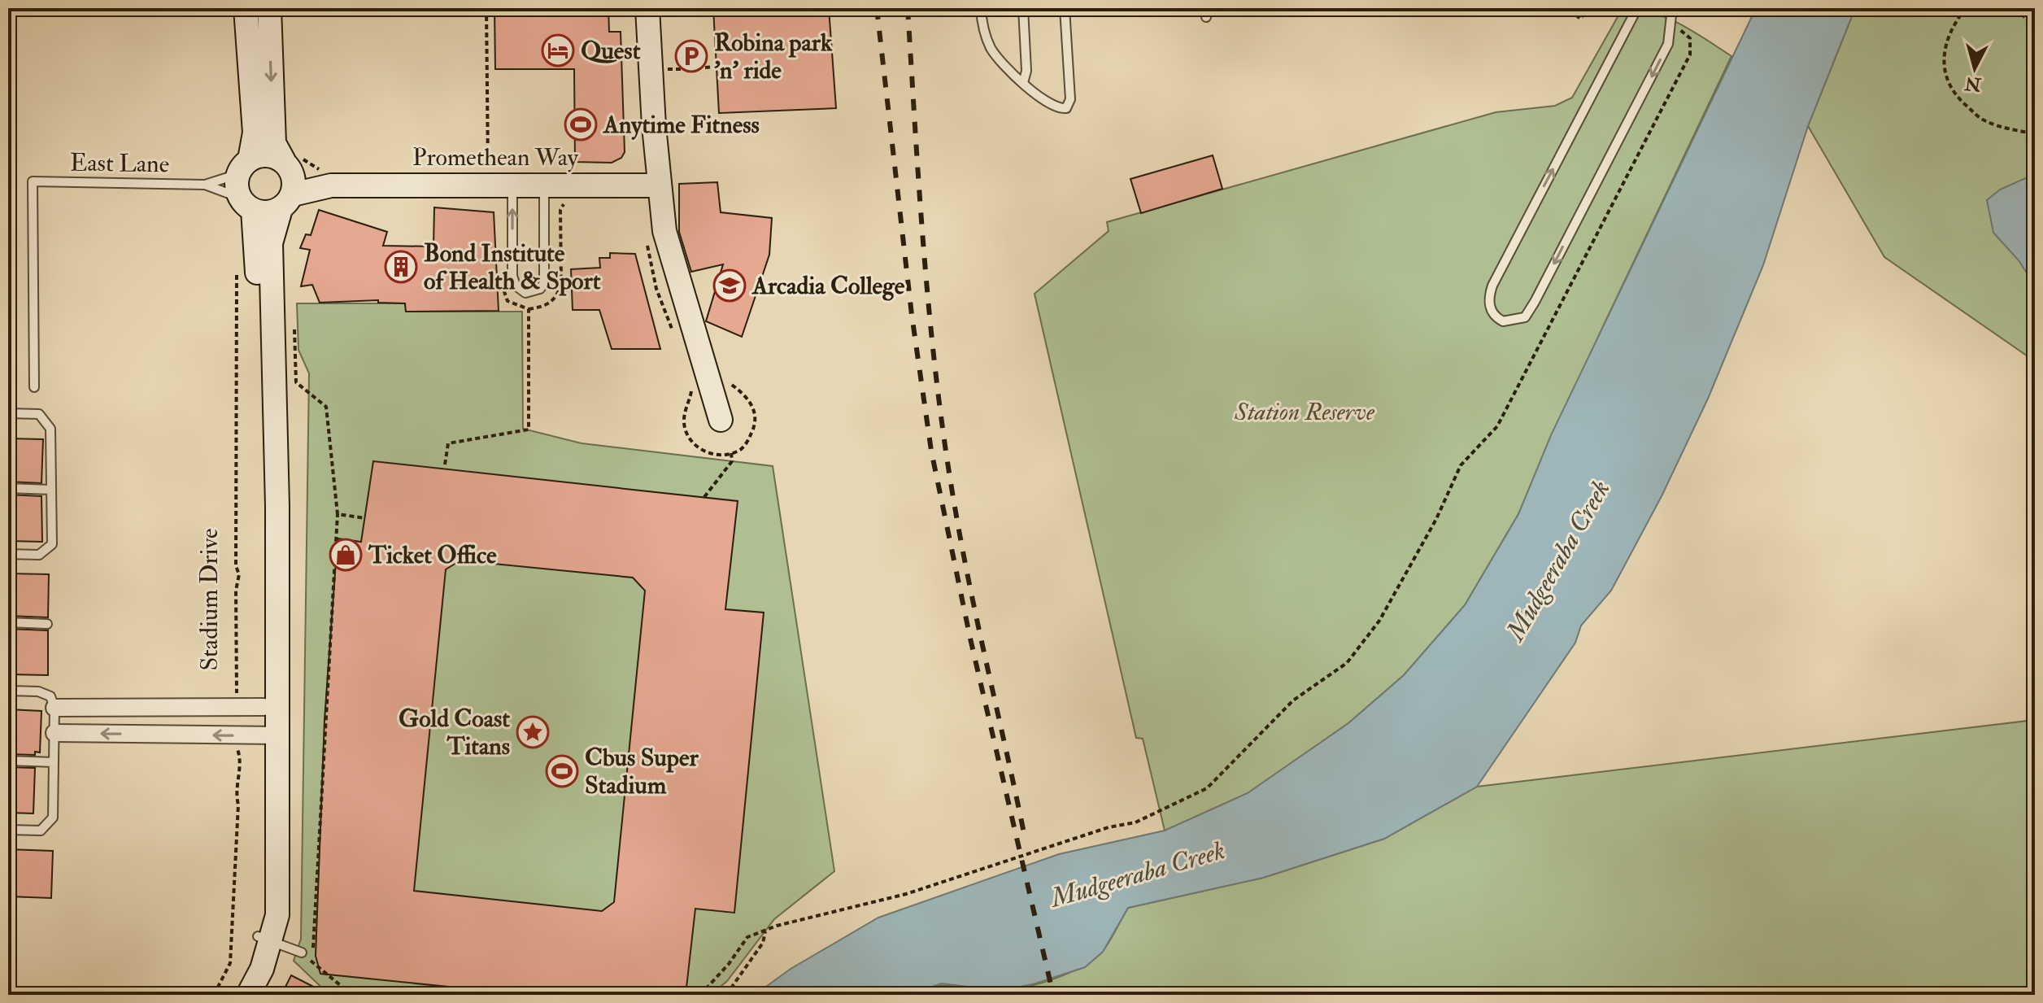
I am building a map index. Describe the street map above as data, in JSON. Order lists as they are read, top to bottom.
{
  "streets": {
    "street": ["Promethean Way"],
    "lane": ["East Lane"],
    "path": ["Stadium Drive"]
  },
  "water": ["Mudgeeraba Creek"],
  "parks": ["Station Reserve"],
  "places": {
    "hotel": ["Quest"],
    "parking": ["Robina park 'n' ride"],
    "sports": ["Anytime Fitness", "Cbus Super Stadium"],
    "building": ["Bond Institute of Health & Sport"],
    "school or university": ["Arcadia College"],
    "shop": ["Ticket Office"],
    "place": ["Gold Coast Titans"]
  },
  "north": "bottom"
}
